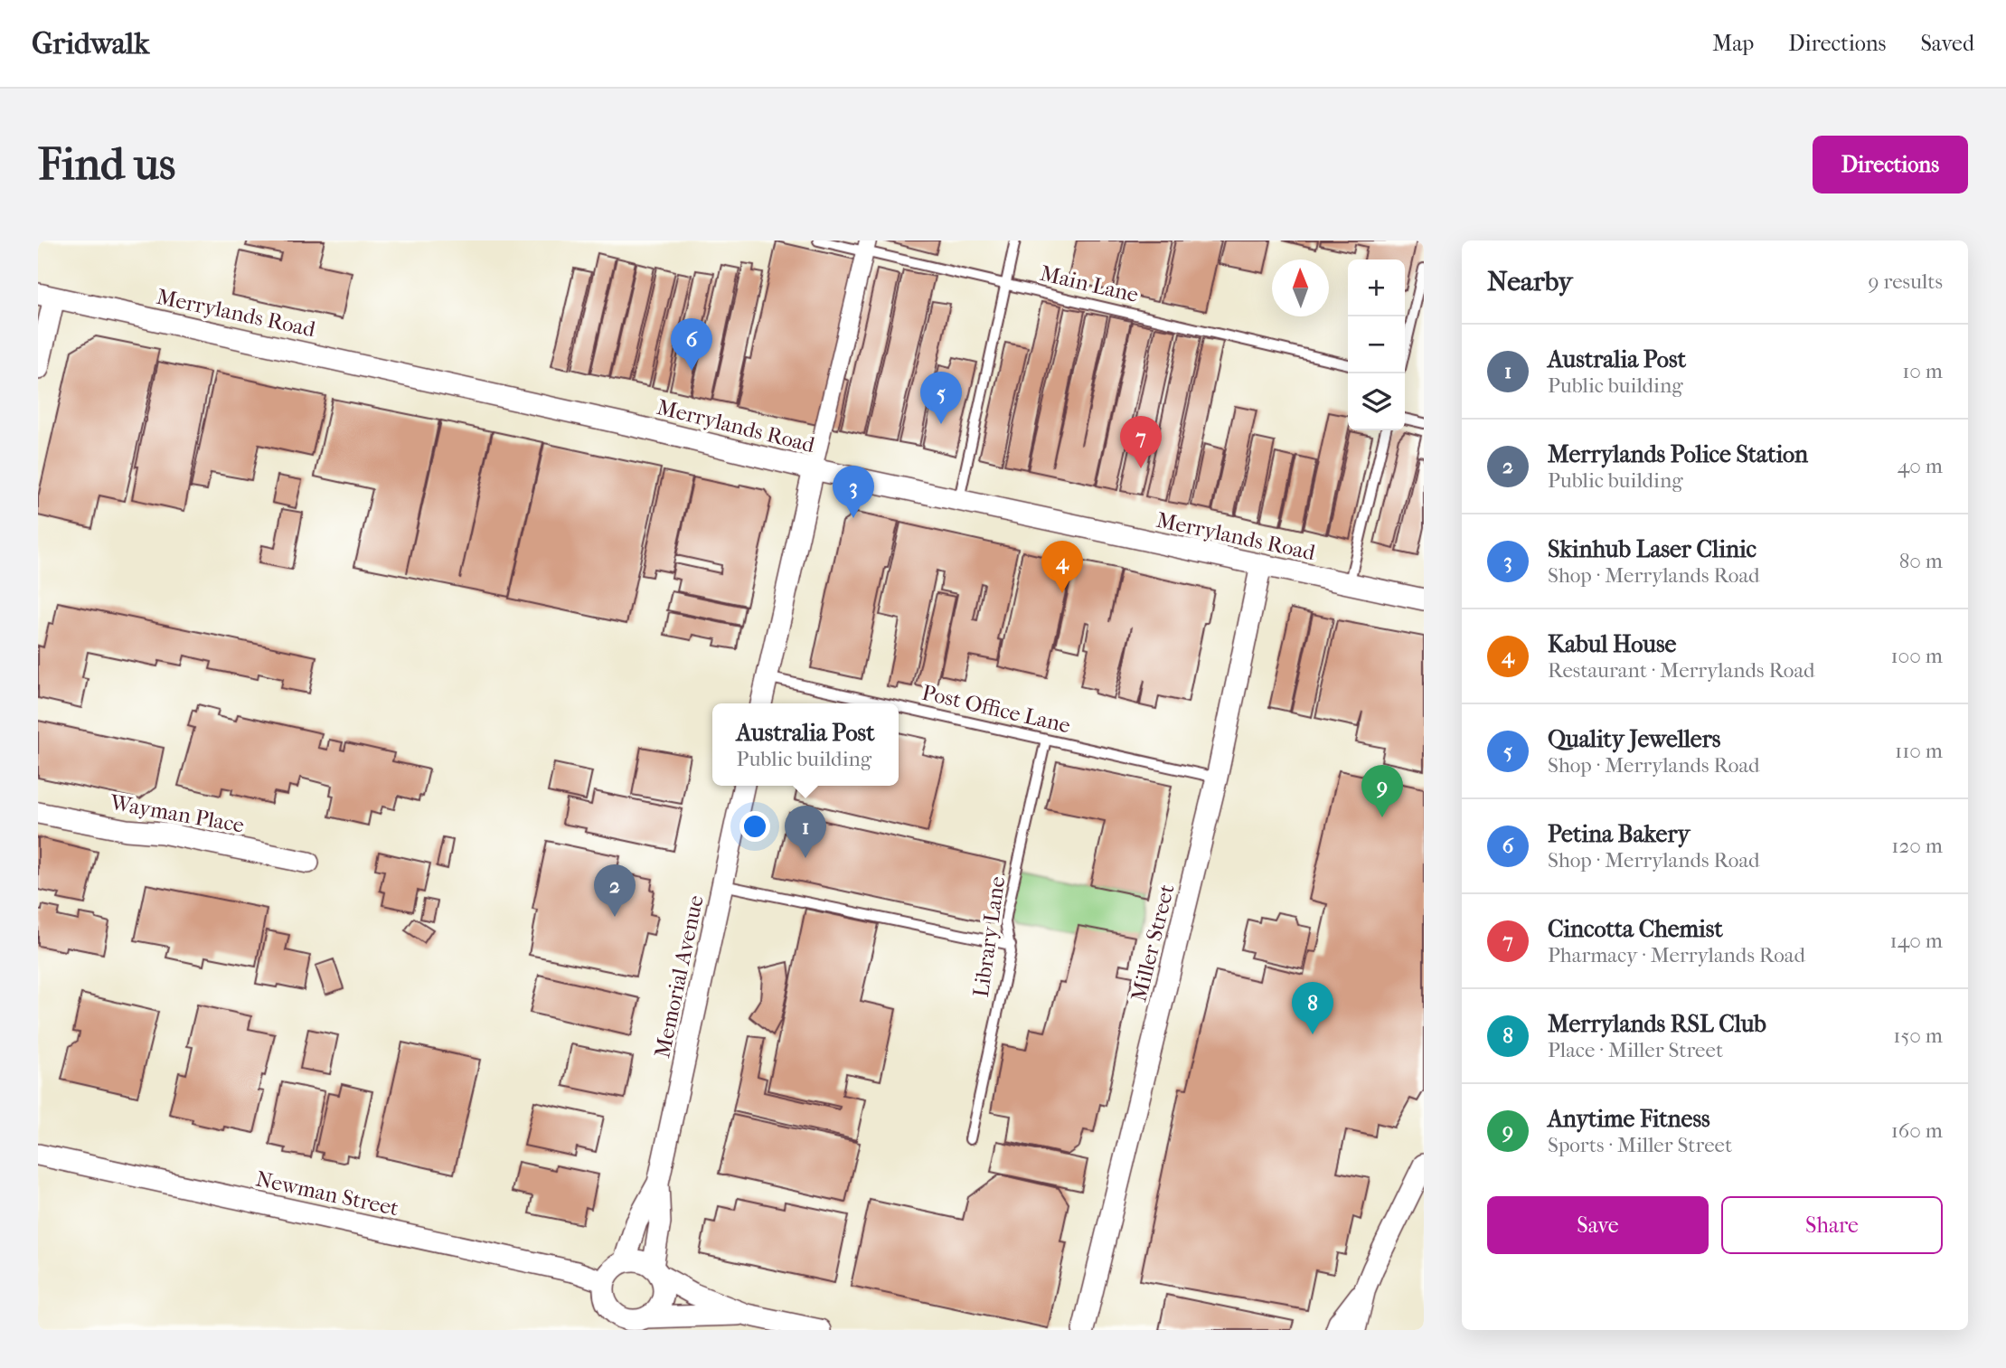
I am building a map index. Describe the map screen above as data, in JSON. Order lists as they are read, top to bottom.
{
  "streets": {
    "street": [
      "Merrylands Road",
      "Wayman Place",
      "Miller Street",
      "Memorial Avenue",
      "Newman Street"
    ],
    "lane": ["Main Lane", "Post Office Lane", "Library Lane"]
  },
  "crossings": [
    ["Merrylands Road", "Miller Street"],
    ["Post Office Lane", "Library Lane"],
    ["Post Office Lane", "Miller Street"],
    ["Memorial Avenue", "Newman Street"]
  ],
  "north": "top",
  "page": {
    "header": "Gridwalk",
    "nav": ["Map", "Directions", "Saved"],
    "buttons": [
      "Directions",
      ["Save", "Share"]
    ],
    "title": "Find us",
    "heading": ["Nearby", "9 results"],
    "map_buttons": ["+", "−"],
    "pins": [
      "6",
      "5",
      "7",
      "3",
      "4",
      "9",
      "1",
      "2",
      "8"
    ],
    "list": [
      {
        "mark": "1",
        "name": "Australia Post",
        "note": "Public building",
        "value": "10 m"
      },
      {
        "mark": "2",
        "name": "Merrylands Police Station",
        "note": "Public building",
        "value": "40 m"
      },
      {
        "mark": "3",
        "name": "Skinhub Laser Clinic",
        "note": "Shop · Merrylands Road",
        "value": "80 m"
      },
      {
        "mark": "4",
        "name": "Kabul House",
        "note": "Restaurant · Merrylands Road",
        "value": "100 m"
      },
      {
        "mark": "5",
        "name": "Quality Jewellers",
        "note": "Shop · Merrylands Road",
        "value": "110 m"
      },
      {
        "mark": "6",
        "name": "Petina Bakery",
        "note": "Shop · Merrylands Road",
        "value": "120 m"
      },
      {
        "mark": "7",
        "name": "Cincotta Chemist",
        "note": "Pharmacy · Merrylands Road",
        "value": "140 m"
      },
      {
        "mark": "8",
        "name": "Merrylands RSL Club",
        "note": "Place · Miller Street",
        "value": "150 m"
      },
      {
        "mark": "9",
        "name": "Anytime Fitness",
        "note": "Sports · Miller Street",
        "value": "160 m"
      }
    ],
    "popup": ["Australia Post", "Public building"]
  }
}
